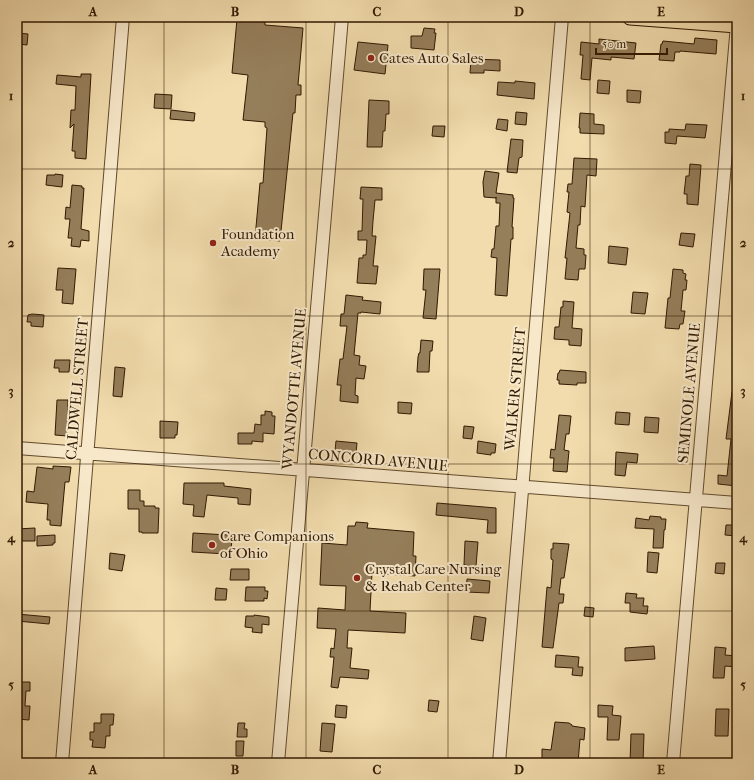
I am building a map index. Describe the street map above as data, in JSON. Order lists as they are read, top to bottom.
{
  "streets": {
    "street": [
      "CALDWELL STREET",
      "WYANDOTTE AVENUE",
      "WALKER STREET",
      "SEMINOLE AVENUE",
      "CONCORD AVENUE"
    ]
  },
  "crossings": [
    ["CALDWELL STREET", "CONCORD AVENUE"],
    ["WYANDOTTE AVENUE", "CONCORD AVENUE"],
    ["WALKER STREET", "CONCORD AVENUE"],
    ["SEMINOLE AVENUE", "CONCORD AVENUE"]
  ],
  "places": [
    "Cates Auto Sales",
    "Foundation Academy",
    "Care Companions of Ohio",
    "Crystal Care Nursing & Rehab Center"
  ],
  "scale_bar": "50 m",
  "grid": {
    "columns": [
      "A",
      "B",
      "C",
      "D",
      "E"
    ],
    "rows": [
      "1",
      "2",
      "3",
      "4",
      "5"
    ]
  }
}
